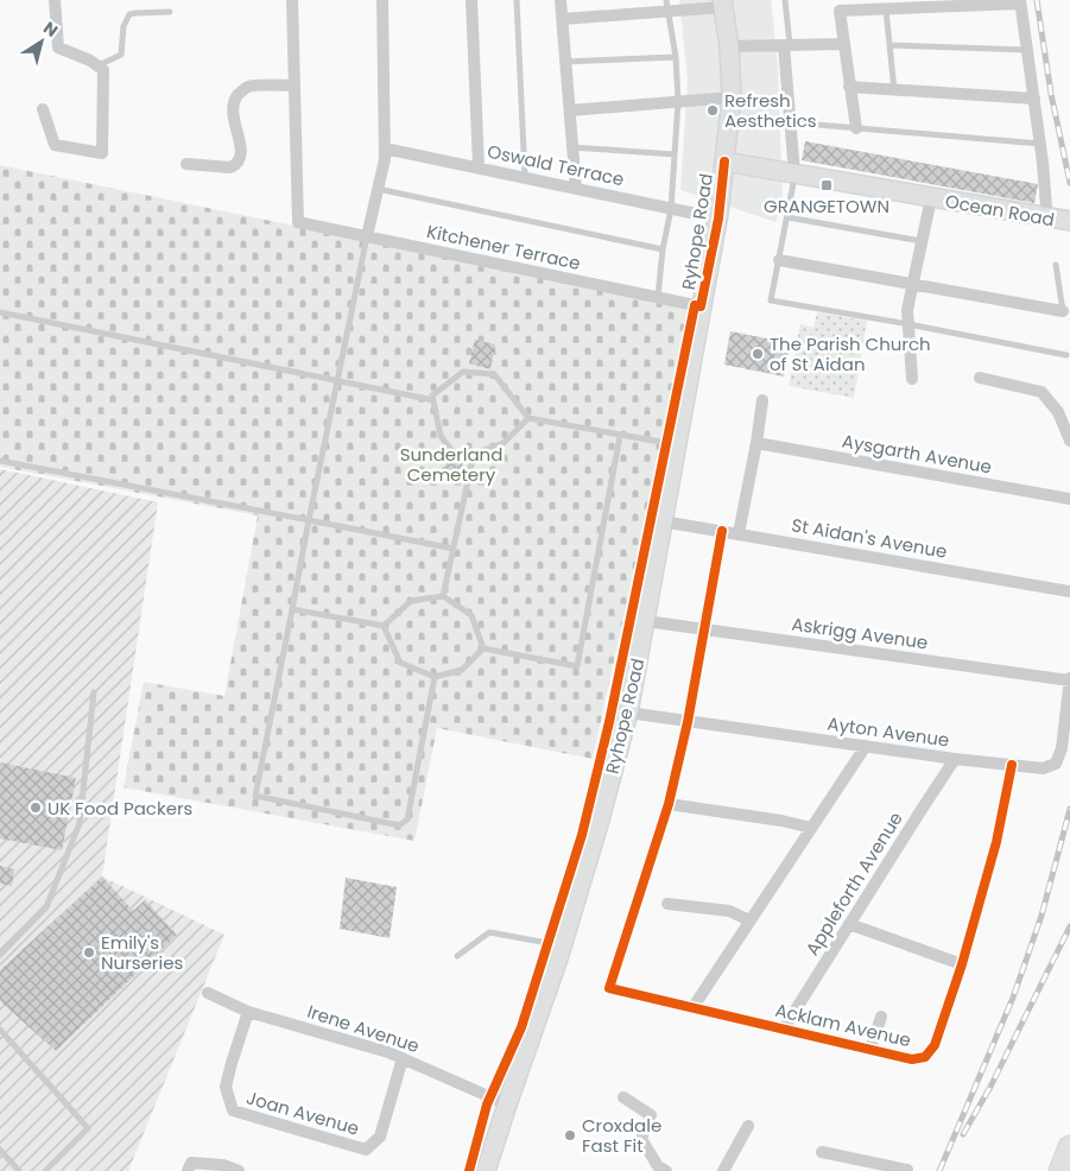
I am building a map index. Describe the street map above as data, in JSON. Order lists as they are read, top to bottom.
{
  "streets": {
    "main road": ["Ocean Road", "Ryhope Road"],
    "street": [
      "Oswald Terrace",
      "Kitchener Terrace",
      "Aysgarth Avenue",
      "St Aidan's Avenue",
      "Askrigg Avenue",
      "Ayton Avenue",
      "Appleforth Avenue",
      "Acklam Avenue",
      "Irene Avenue",
      "Joan Avenue"
    ]
  },
  "crossings": [
    ["Oswald Terrace", "Ryhope Road"],
    ["Ryhope Road", "Kitchener Terrace"],
    ["Ryhope Road", "St Aidan's Avenue"],
    ["Ryhope Road", "Askrigg Avenue"],
    ["Ryhope Road", "Ayton Avenue"],
    ["Ryhope Road", "Irene Avenue"],
    ["Askrigg Avenue", "Ayton Avenue"],
    ["Ayton Avenue", "Appleforth Avenue"],
    ["Ayton Avenue", "Acklam Avenue"],
    ["Appleforth Avenue", "Acklam Avenue"],
    ["Irene Avenue", "Joan Avenue"]
  ],
  "parks": ["Sunderland Cemetery"],
  "places": {
    "other": [
      "Refresh Aesthetics",
      "The Parish Church of St Aidan",
      "UK Food Packers",
      "Emily's Nurseries",
      "Croxdale Fast Fit"
    ],
    "transit": ["GRANGETOWN"]
  },
  "north": "top right"
}
